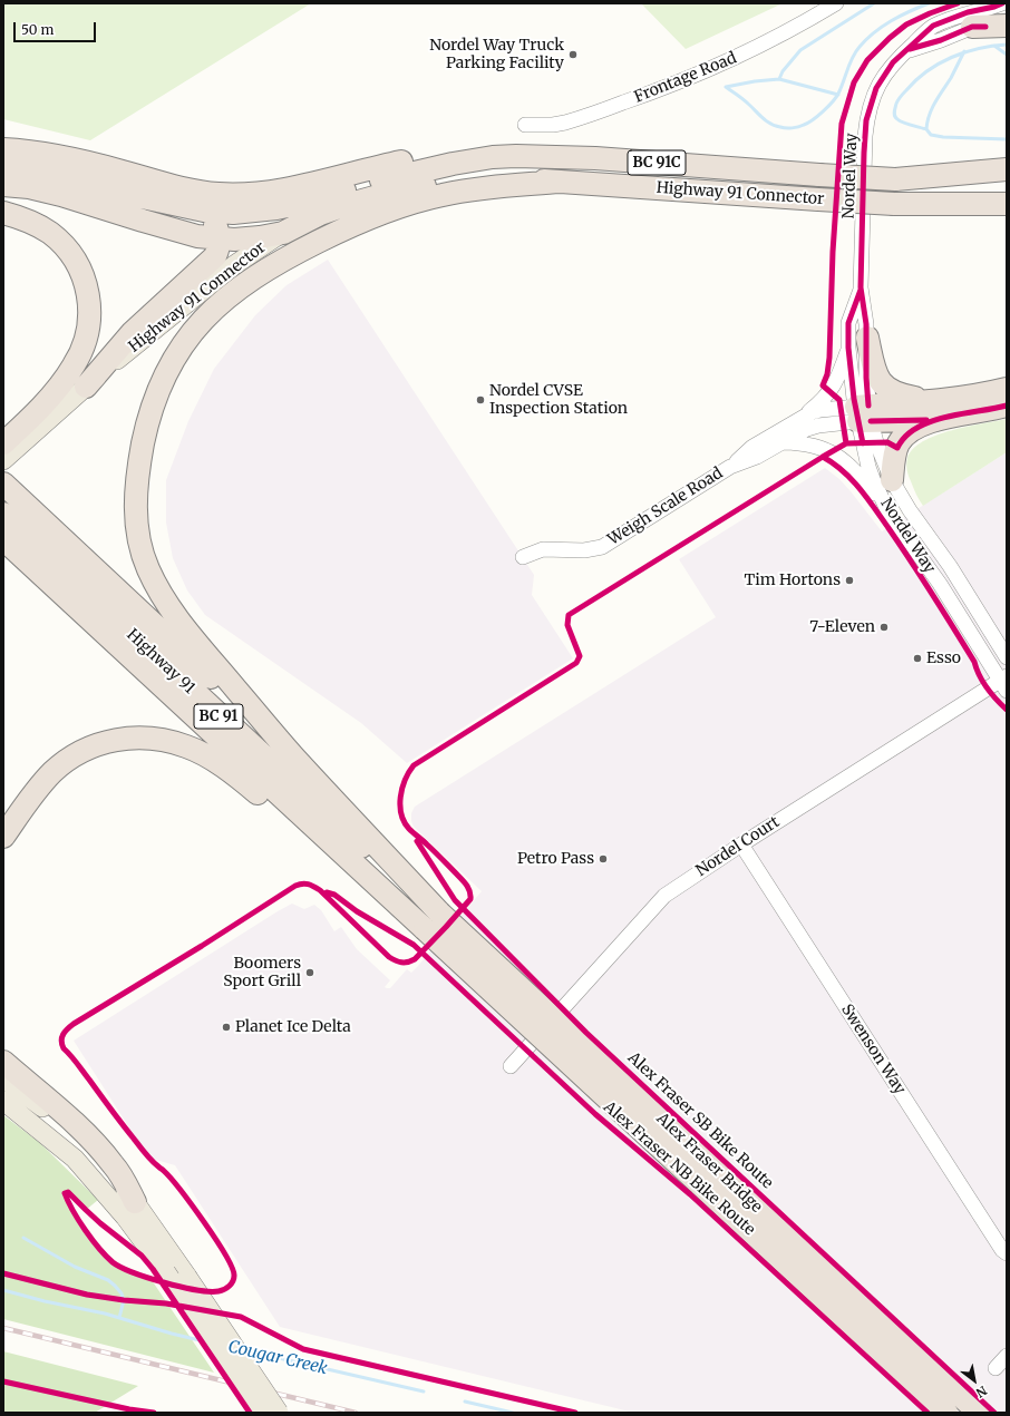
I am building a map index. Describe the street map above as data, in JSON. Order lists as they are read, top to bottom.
{
  "streets": {
    "highway": [
      "BC 91C",
      "Highway 91 Connector",
      "Highway 91",
      "BC 91",
      "Alex Fraser Bridge"
    ],
    "street": [
      "Frontage Road",
      "Nordel Way",
      "Weigh Scale Road",
      "Nordel Court",
      "Swenson Way"
    ],
    "cycle path": ["Alex Fraser SB Bike Route", "Alex Fraser NB Bike Route"]
  },
  "crossings": [
    ["Nordel Way", "Weigh Scale Road"],
    ["Nordel Way", "Nordel Court"],
    ["Highway 91", "Alex Fraser Bridge"],
    ["Nordel Court", "Swenson Way"]
  ],
  "water": ["Cougar Creek"],
  "places": [
    "Nordel Way Truck Parking Facility",
    "Nordel CVSE Inspection Station",
    "Tim Hortons",
    "7-Eleven",
    "Esso",
    "Petro Pass",
    "Boomers Sport Grill",
    "Planet Ice Delta"
  ],
  "scale_bar": "50 m",
  "north": "bottom right"
}
